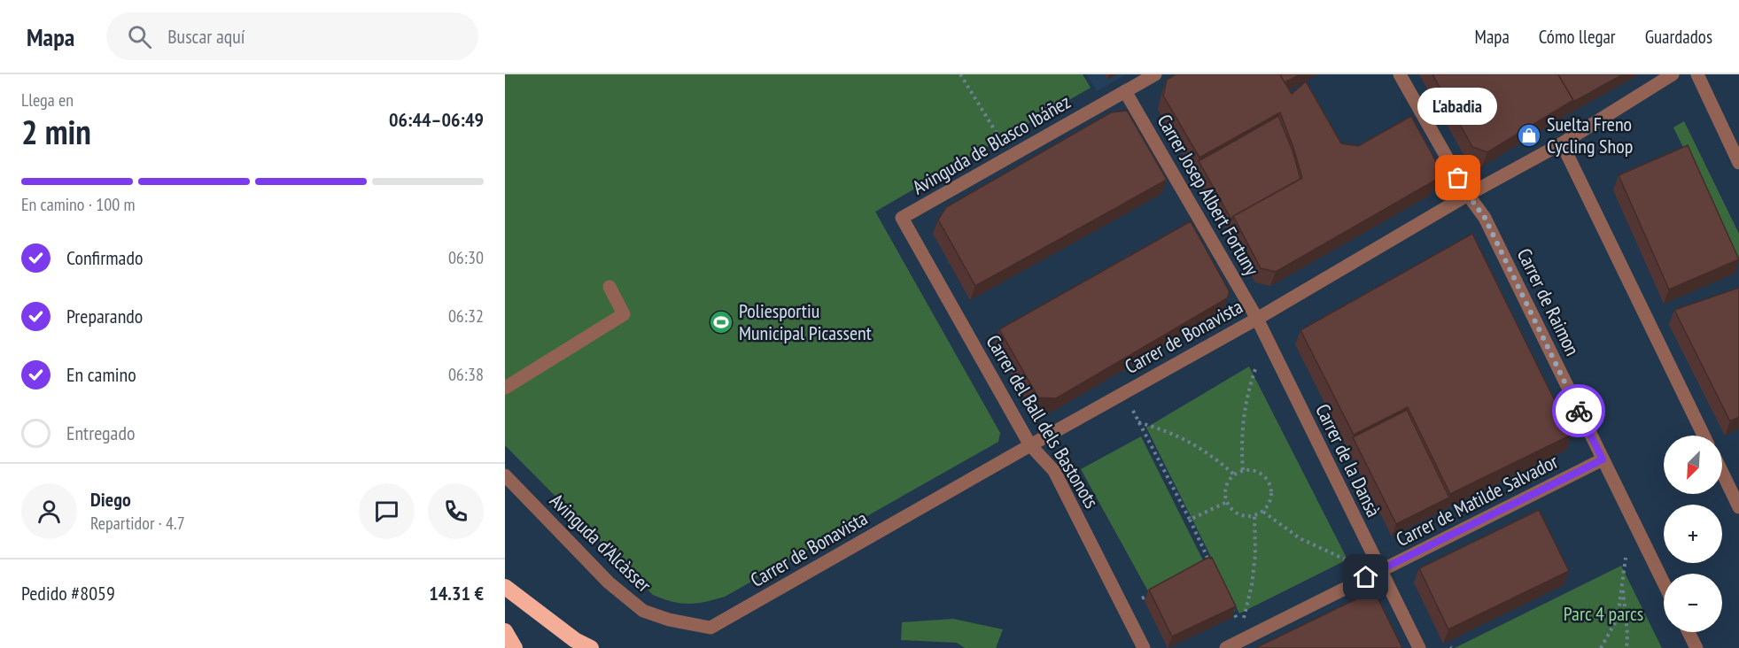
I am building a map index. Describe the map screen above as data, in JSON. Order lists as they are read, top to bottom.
{
  "streets": {
    "street": [
      "Avinguda de Blasco Ibáñez",
      "Carrer Josep Albert Fortuny",
      "Carrer de Raimon",
      "Carrer de Bonavista",
      "Carrer del Ball dels Bastonots",
      "Carrer de la Dansà",
      "Carrer de Matilde Salvador",
      "Avinguda d'Alcàsser"
    ]
  },
  "crossings": [
    ["Avinguda de Blasco Ibáñez", "Carrer Josep Albert Fortuny"],
    ["Avinguda de Blasco Ibáñez", "Carrer del Ball dels Bastonots"],
    ["Carrer Josep Albert Fortuny", "Carrer de Bonavista"],
    ["Carrer Josep Albert Fortuny", "Carrer de la Dansà"],
    ["Carrer de Raimon", "Carrer de Bonavista"],
    ["Carrer de Raimon", "Carrer de Matilde Salvador"],
    ["Carrer de Bonavista", "Carrer del Ball dels Bastonots"],
    ["Carrer de Bonavista", "Carrer de la Dansà"],
    ["Carrer de Bonavista", "Avinguda d'Alcàsser"],
    ["Carrer de la Dansà", "Carrer de Matilde Salvador"]
  ],
  "parks": ["Parc 4 parcs"],
  "places": {
    "shop": ["Suelta Freno Cycling Shop"],
    "other": ["L'abadia"],
    "sports": ["Poliesportiu Municipal Picassent"]
  },
  "north": "bottom left",
  "page": {
    "header": "Mapa",
    "search": "Buscar aquí",
    "nav": ["Mapa", "Cómo llegar", "Guardados"],
    "heading": ["2 min", "Llega en", "06:44–06:49"],
    "panel": [
      "Diego",
      "Repartidor · 4.7",
      "Pedido #8059",
      "14.31 €"
    ],
    "bubble": "L'abadia",
    "bar": "En camino · 100 m",
    "list": [
      ["Confirmado", "06:30"],
      ["Preparando", "06:32"],
      ["En camino", "06:38"],
      "Entregado"
    ],
    "map_buttons": ["+", "−"]
  }
}
